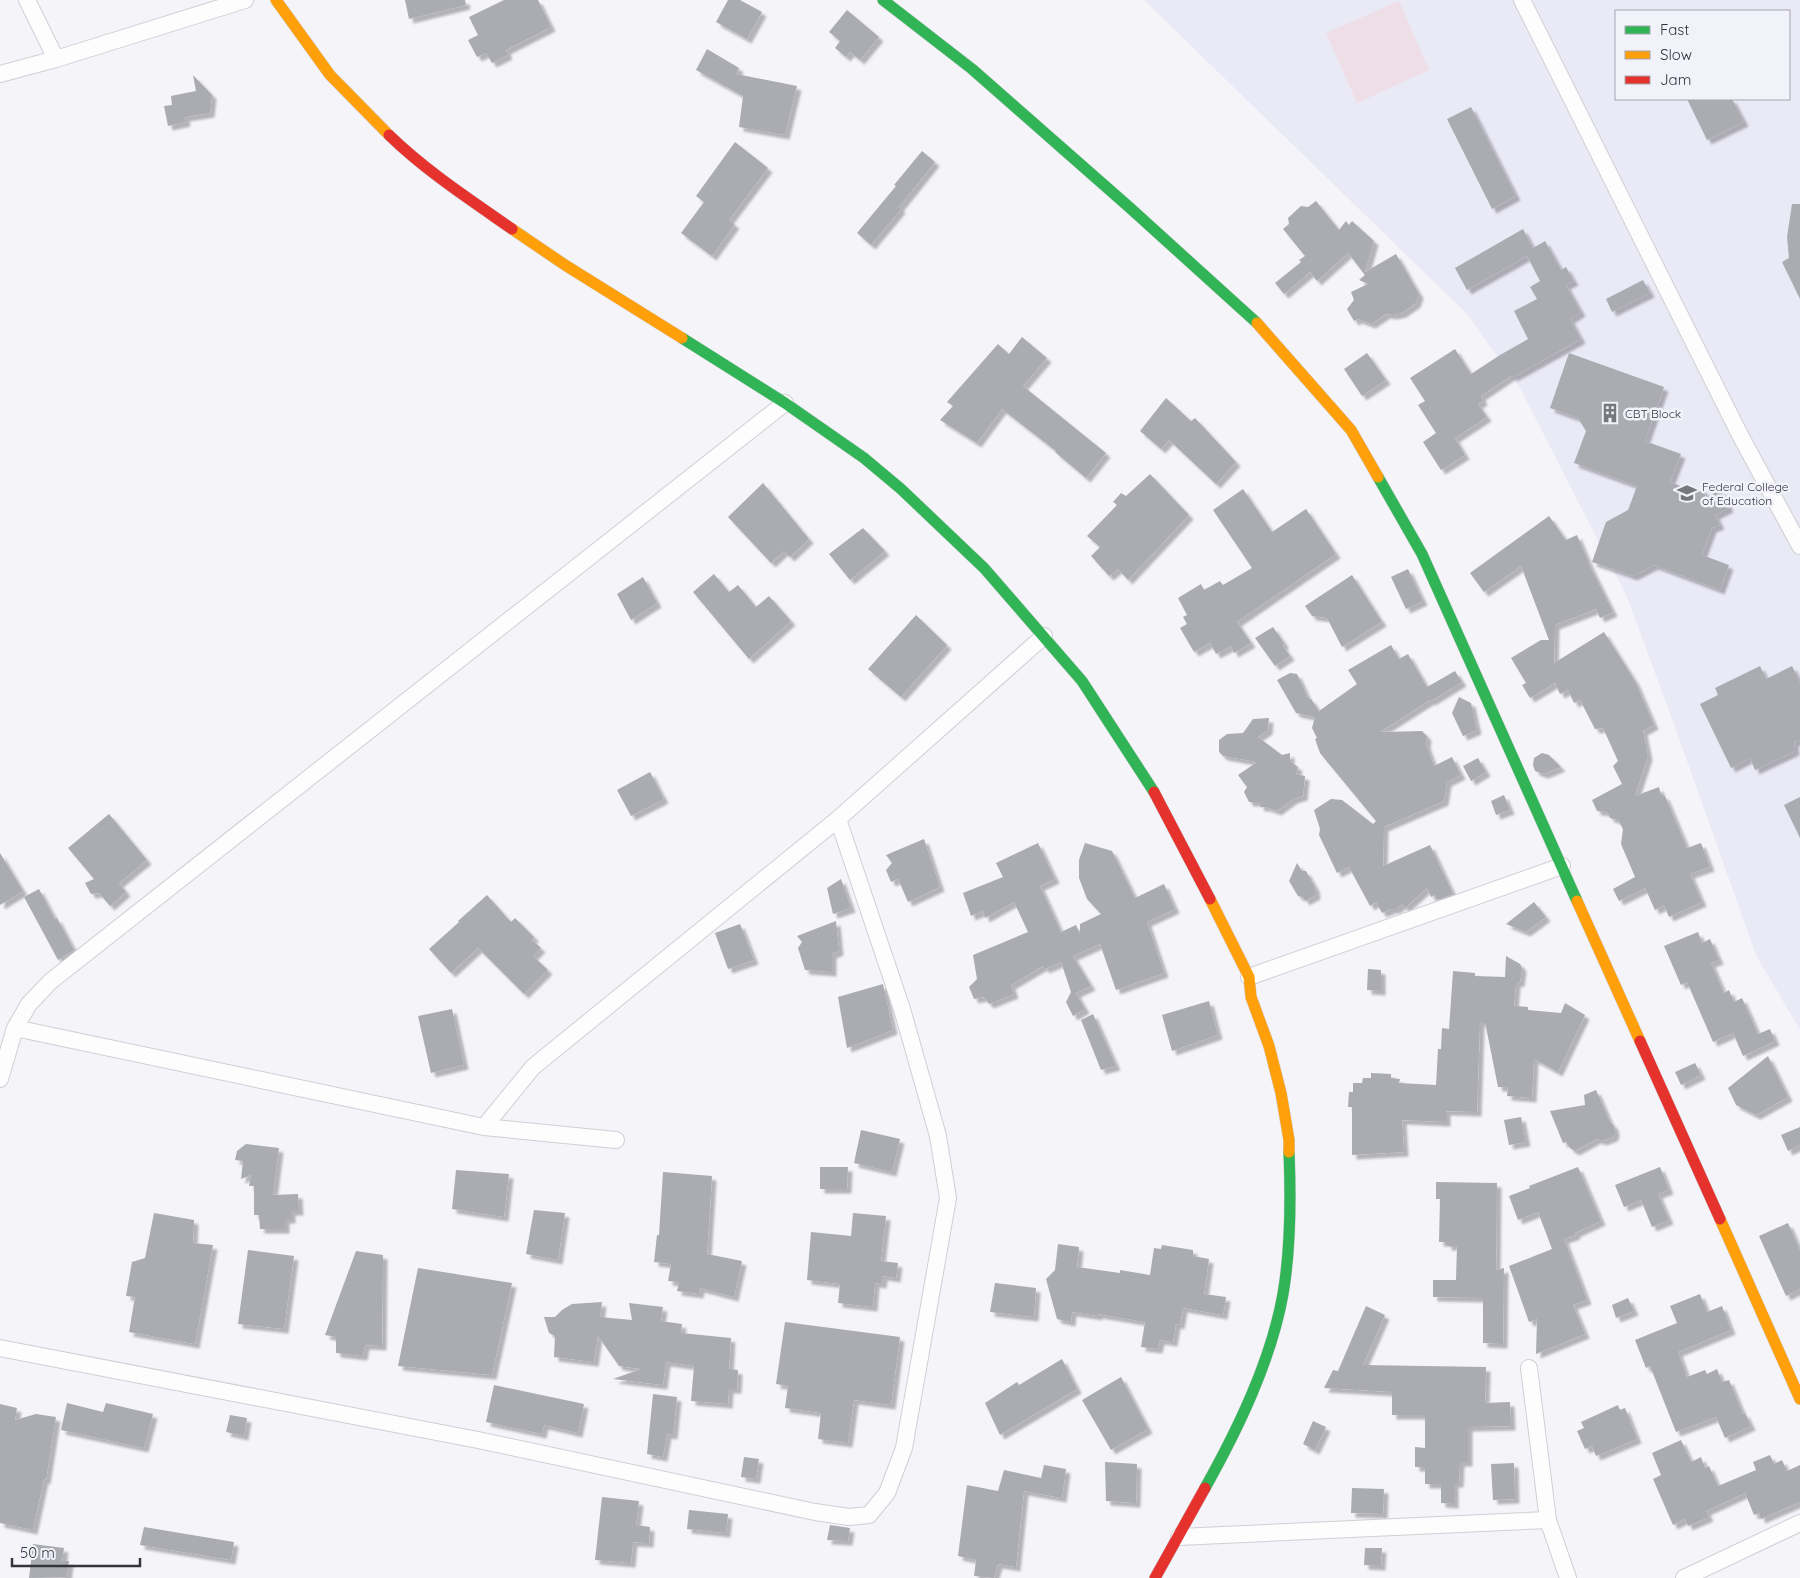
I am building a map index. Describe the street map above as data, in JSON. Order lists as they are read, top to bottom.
{
  "places": {
    "building": ["CBT Block"],
    "school or university": ["Federal College of Education"]
  },
  "legend": ["Fast", "Slow", "Jam"],
  "scale_bar": "50 m"
}
